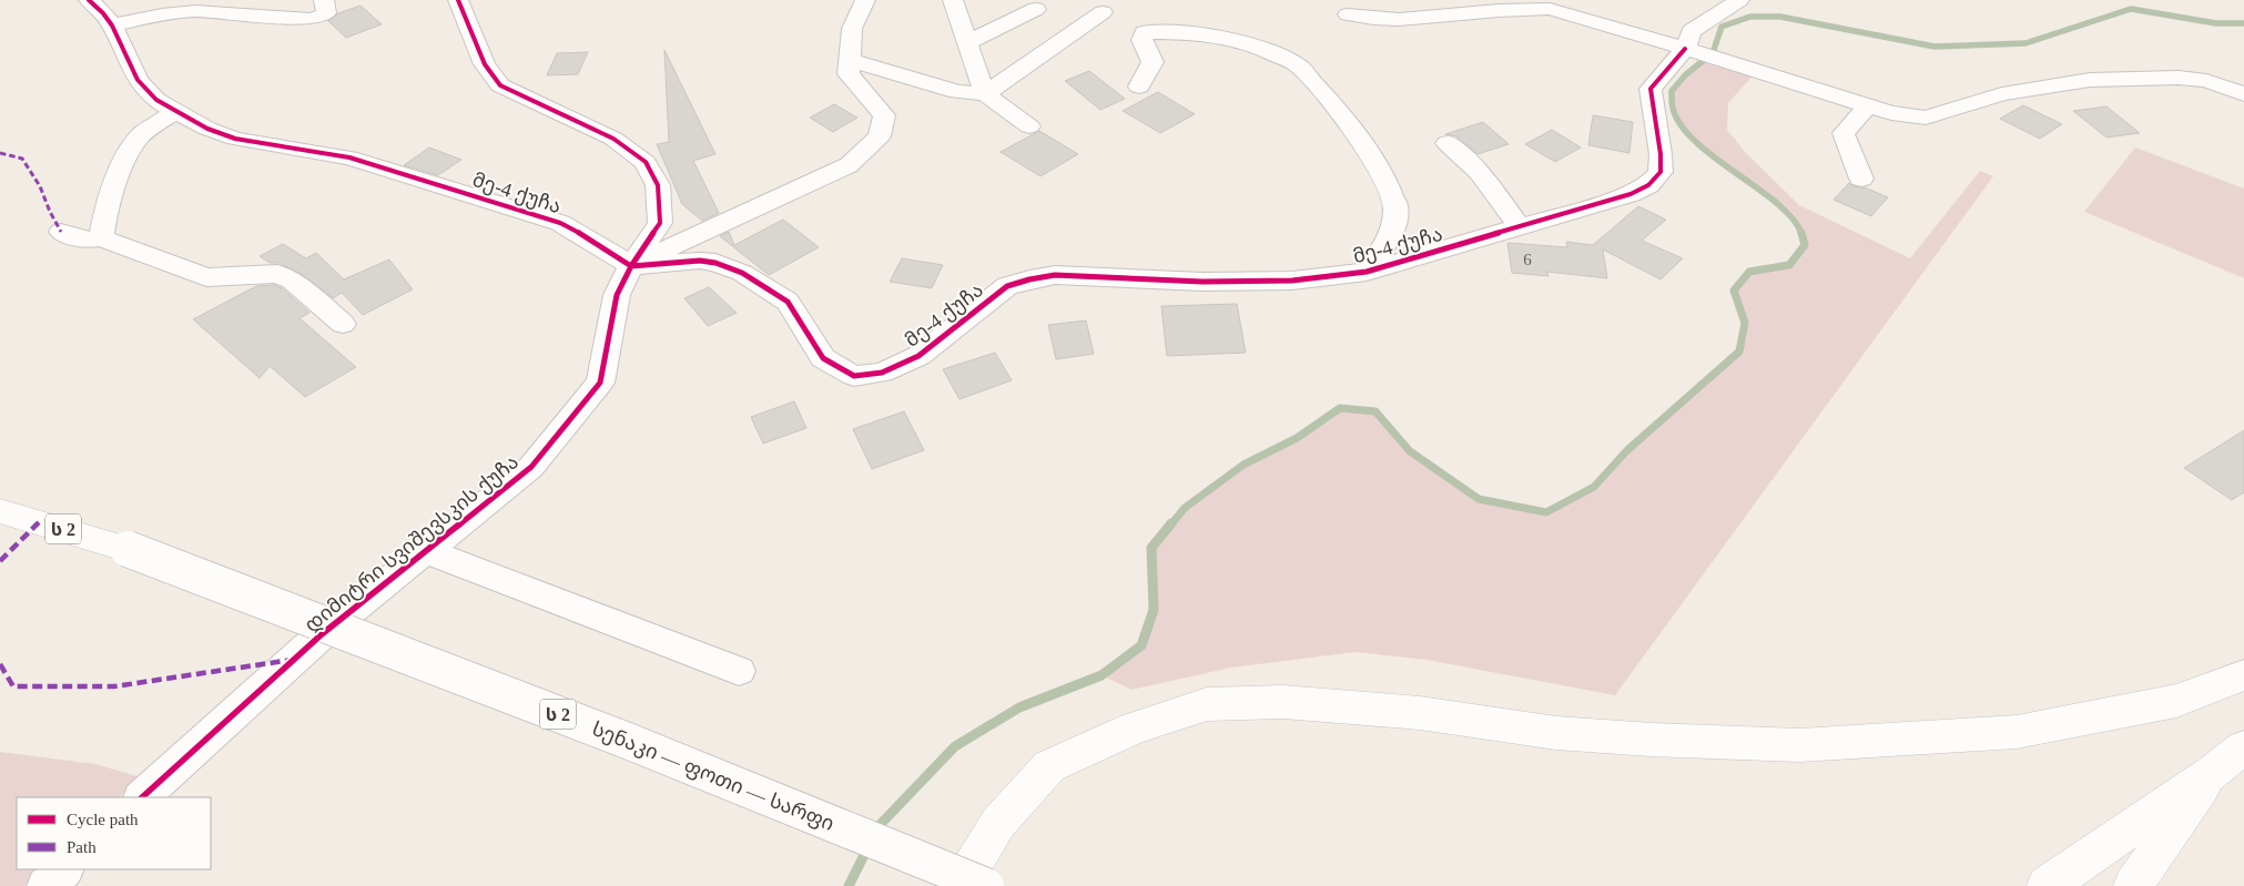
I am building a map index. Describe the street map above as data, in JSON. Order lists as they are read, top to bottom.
{
  "streets": {
    "highway": ["ს 2", "სენაკი — ფოთი — სარფი"],
    "street": ["მე-4 ქუჩა", "დიმიტრი სვიშევსკის ქუჩა"]
  },
  "crossings": [
    ["მე-4 ქუჩა", "დიმიტრი სვიშევსკის ქუჩა"]
  ],
  "house_numbers": ["6"],
  "legend": ["Cycle path", "Path"]
}
